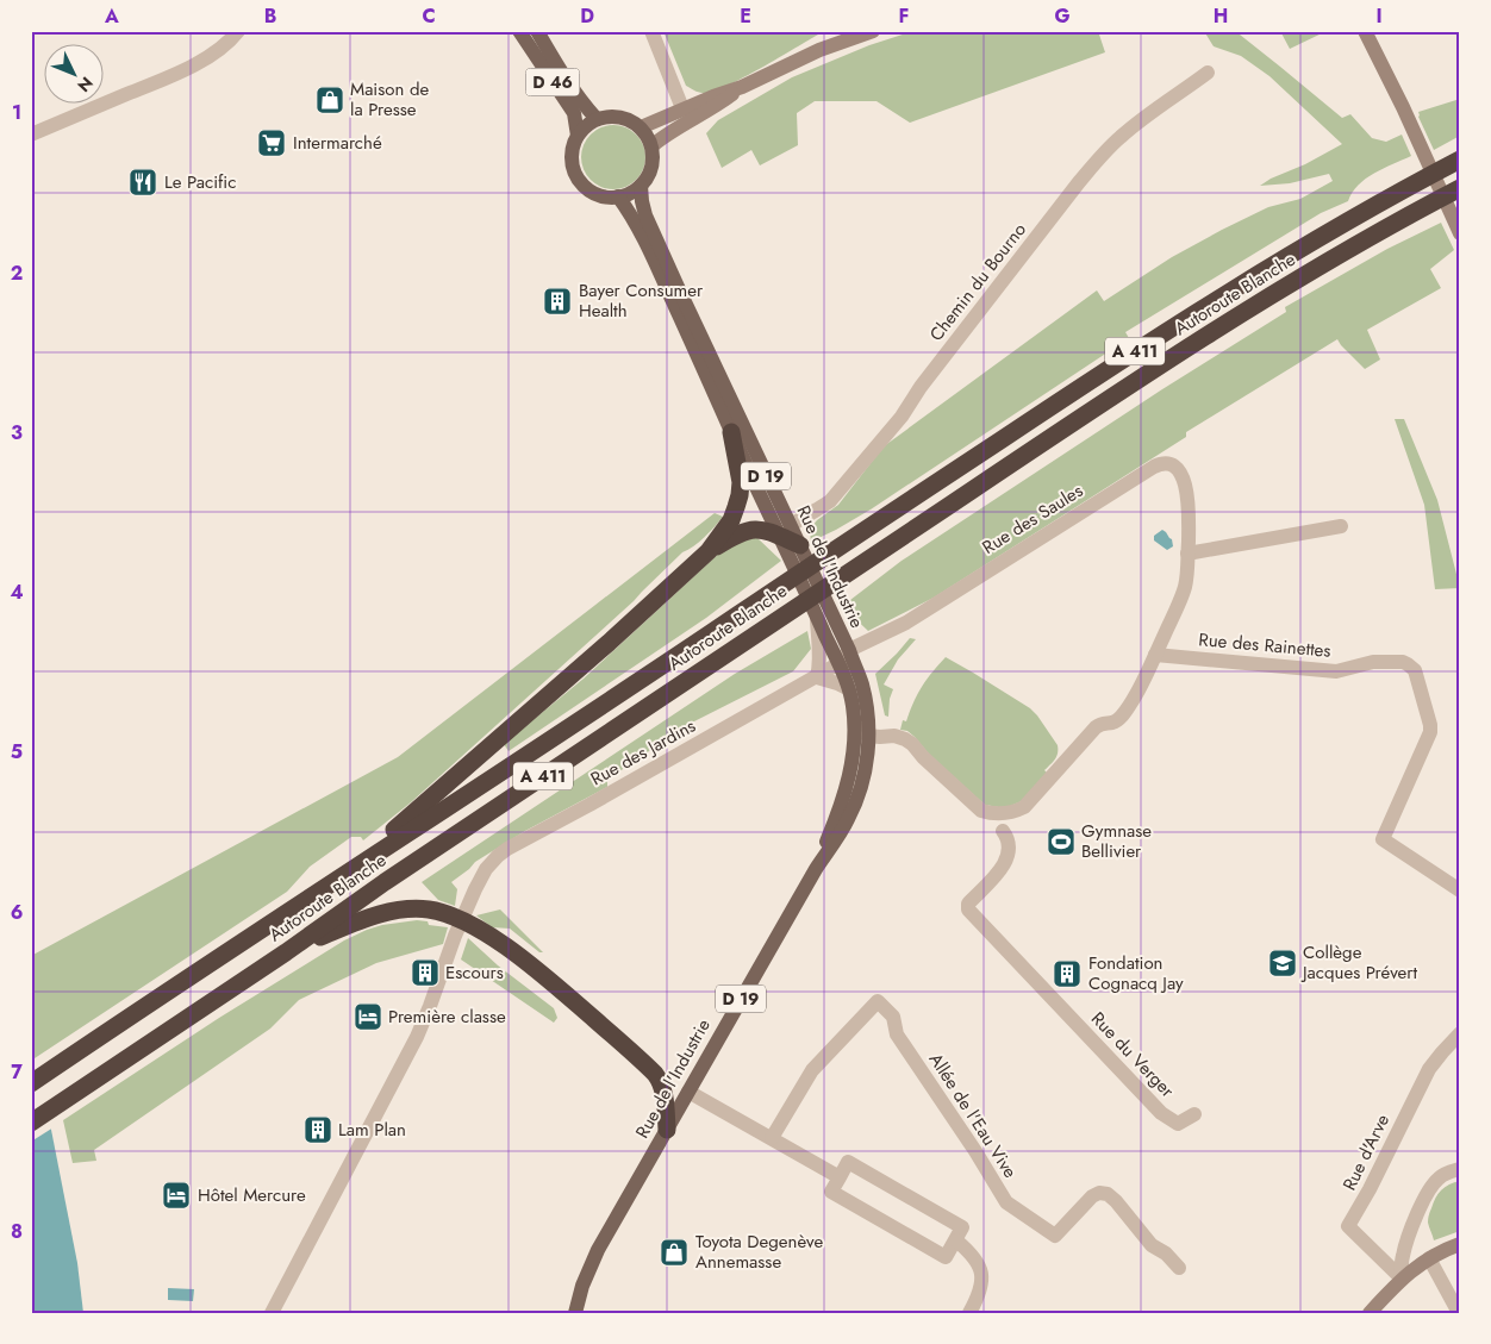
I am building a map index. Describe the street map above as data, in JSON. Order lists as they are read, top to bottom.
{
  "streets": {
    "highway": ["Autoroute Blanche", "A 411"],
    "main road": ["D 46", "D 19", "Rue de l'Industrie"],
    "street": [
      "Chemin du Bourno",
      "Rue des Saules",
      "Rue des Rainettes",
      "Rue des Jardins",
      "Rue du Verger",
      "Allée de l'Eau Vive",
      "Rue d'Arve"
    ]
  },
  "crossings": [
    ["D 46", "Rue de l'Industrie"],
    ["Chemin du Bourno", "Rue de l'Industrie"],
    ["Autoroute Blanche", "Rue de l'Industrie"],
    ["Rue des Saules", "Rue de l'Industrie"],
    ["Rue des Saules", "Rue des Rainettes"],
    ["Rue des Saules", "Rue des Jardins"],
    ["Rue de l'Industrie", "Rue des Jardins"]
  ],
  "places": {
    "shop": ["Maison de la Presse", "Toyota Degenève Annemasse"],
    "supermarket": ["Intermarché"],
    "restaurant": ["Le Pacific"],
    "building": [
      "Bayer Consumer Health",
      "Escours",
      "Fondation Cognacq Jay",
      "Lam Plan"
    ],
    "sports": ["Gymnase Bellivier"],
    "school or university": ["Collège Jacques Prévert"],
    "hotel": ["Première classe", "Hôtel Mercure"]
  },
  "north": "bottom right",
  "grid": {
    "columns": [
      "A",
      "B",
      "C",
      "D",
      "E",
      "F",
      "G",
      "H",
      "I"
    ],
    "rows": [
      "1",
      "2",
      "3",
      "4",
      "5",
      "6",
      "7",
      "8"
    ]
  }
}
